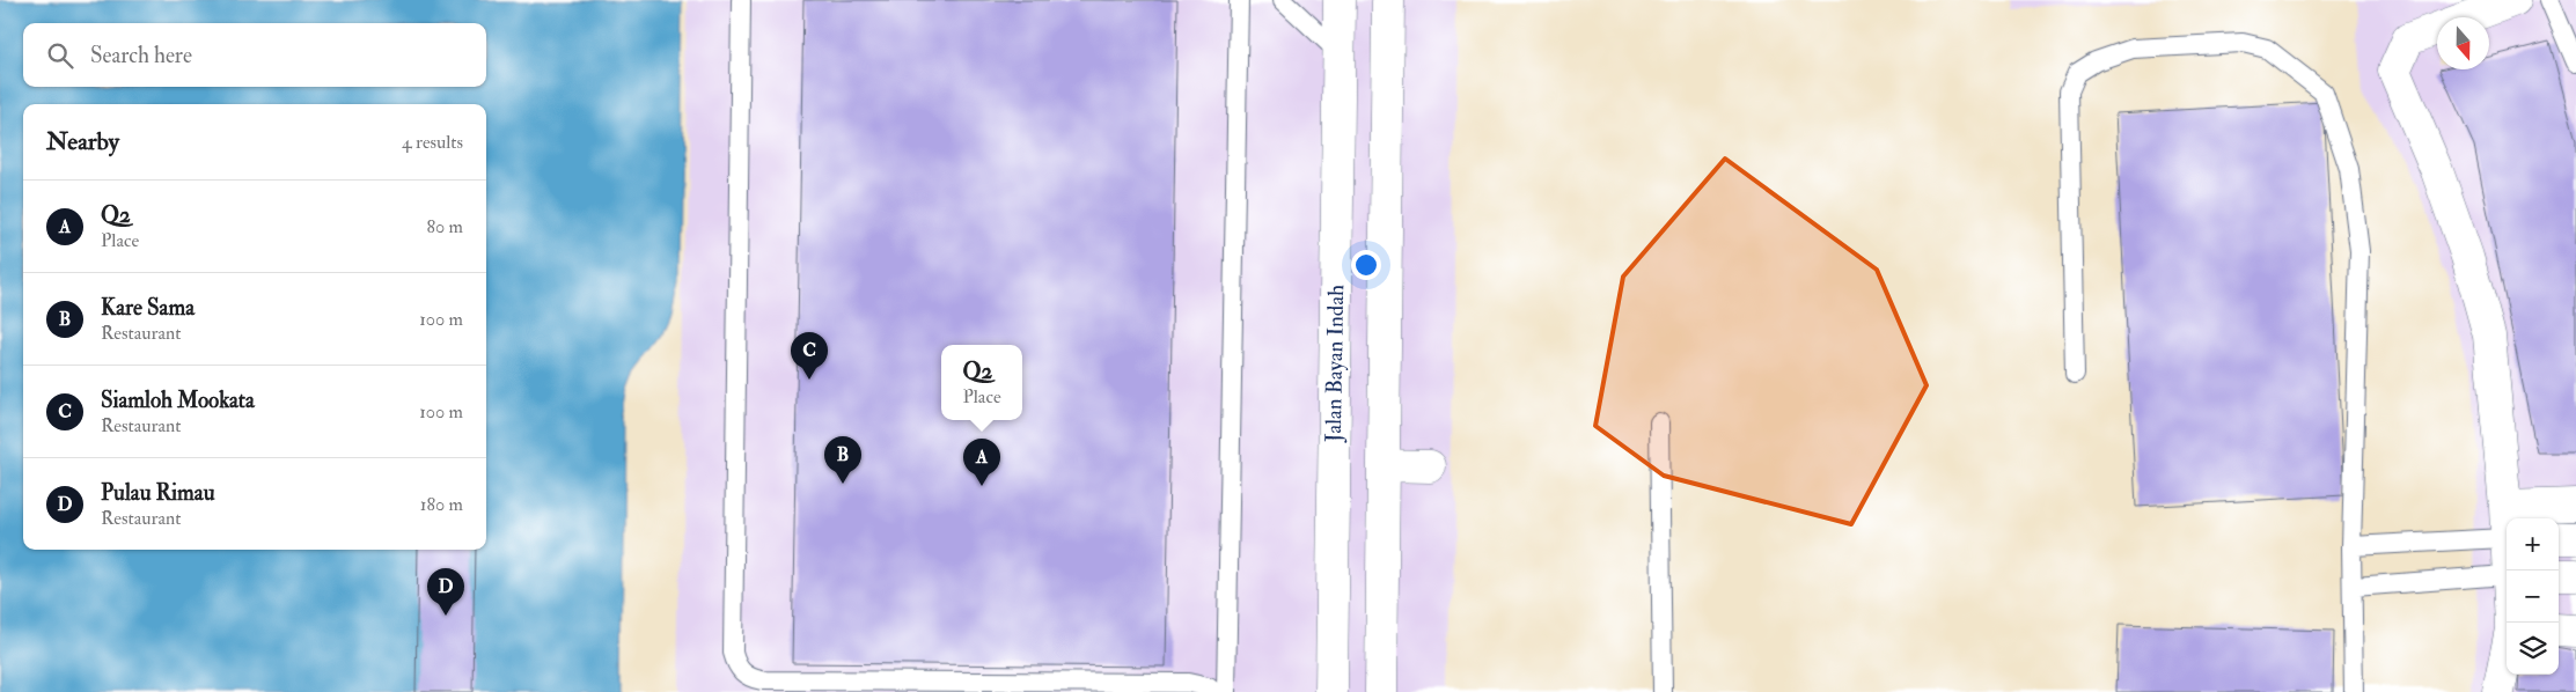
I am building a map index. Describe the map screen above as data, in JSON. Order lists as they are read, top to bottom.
{
  "streets": {
    "street": ["Jalan Bayan Indah"]
  },
  "north": "bottom",
  "page": {
    "search": "Search here",
    "heading": ["Nearby", "4 results"],
    "list": [
      {
        "mark": "A",
        "name": "Q2",
        "note": "Place",
        "value": "80 m"
      },
      {
        "mark": "B",
        "name": "Kare Sama",
        "note": "Restaurant",
        "value": "100 m"
      },
      {
        "mark": "C",
        "name": "Siamloh Mookata",
        "note": "Restaurant",
        "value": "100 m"
      },
      {
        "mark": "D",
        "name": "Pulau Rimau",
        "note": "Restaurant",
        "value": "180 m"
      }
    ],
    "pins": [
      "C",
      "B",
      "A",
      "D"
    ],
    "popup": ["Q2", "Place"],
    "map_buttons": ["+", "−"]
  }
}
